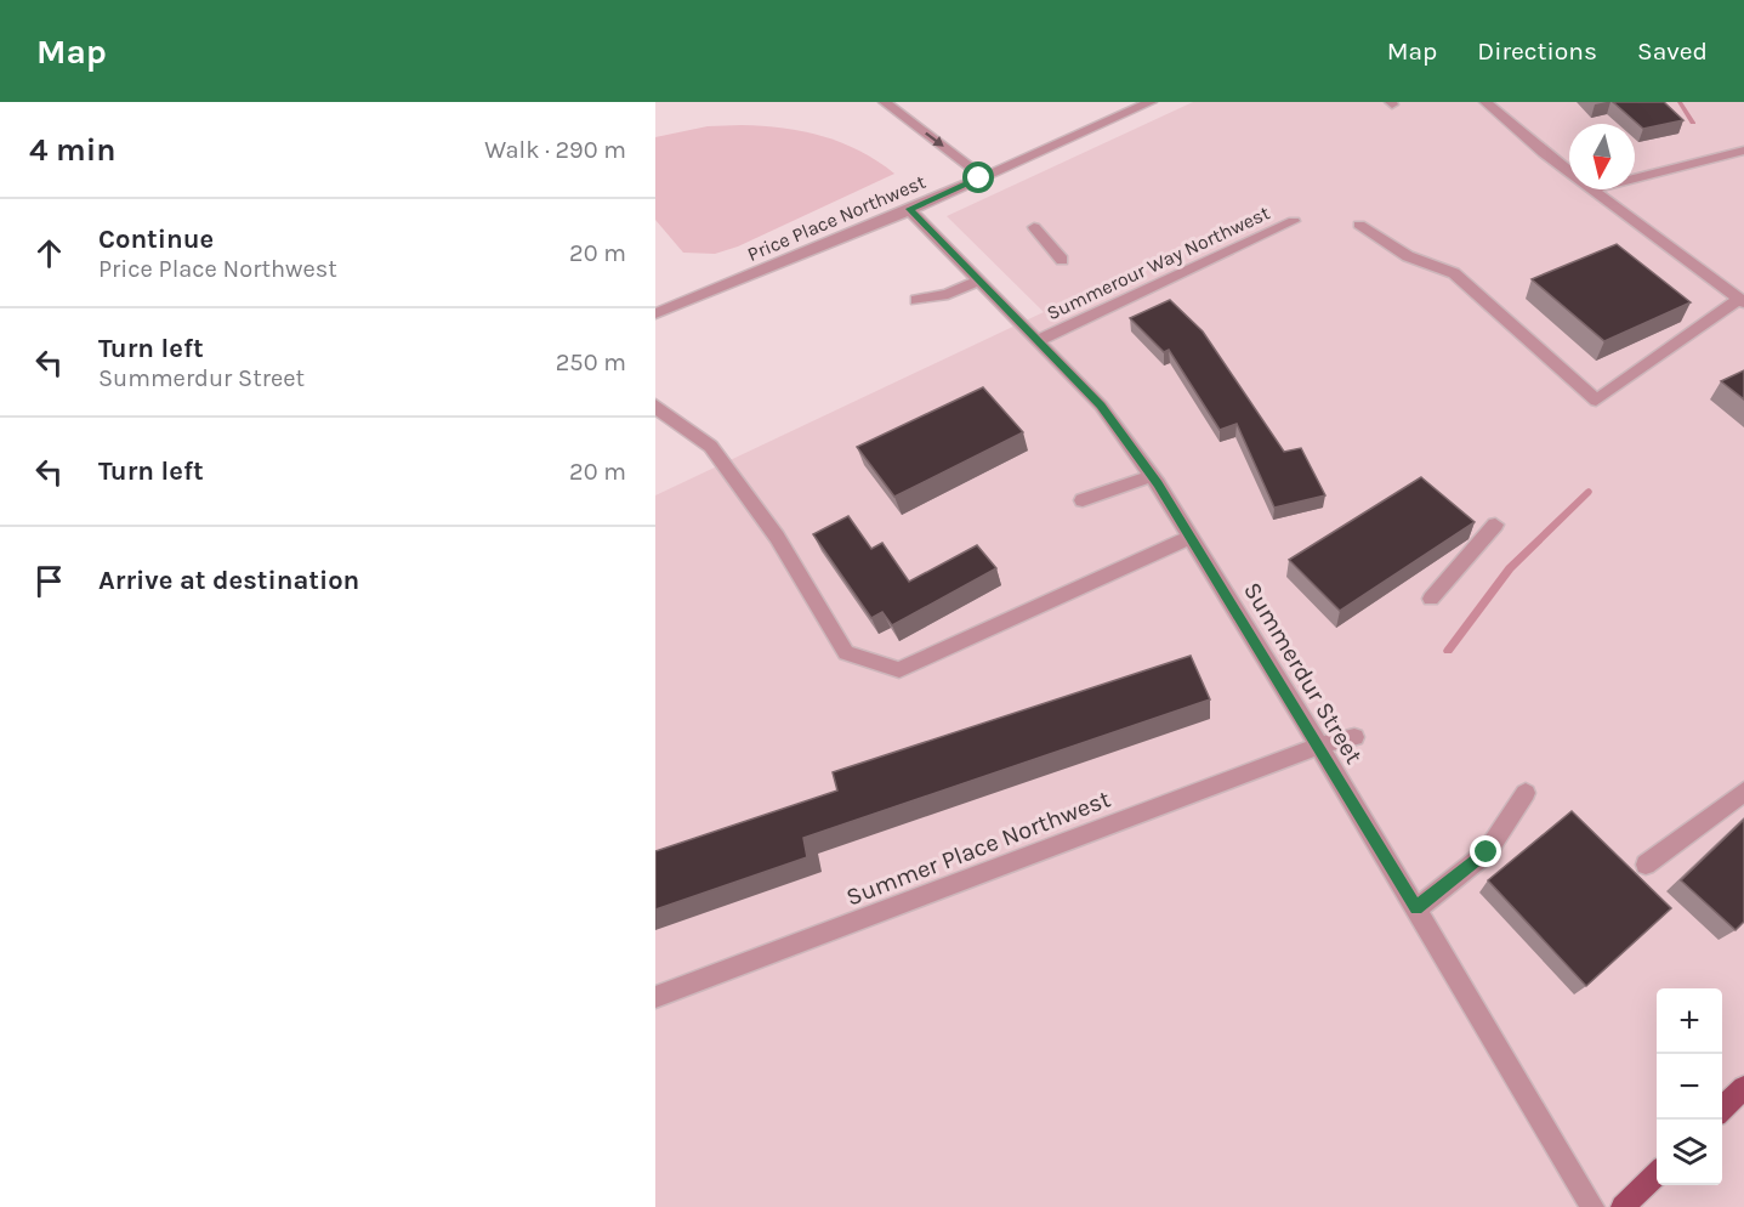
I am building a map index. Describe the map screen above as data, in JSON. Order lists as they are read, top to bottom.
{
  "streets": {
    "street": [
      "Price Place Northwest",
      "Summerour Way Northwest",
      "Summerdur Street",
      "Summer Place Northwest"
    ]
  },
  "crossings": [
    ["Price Place Northwest", "Summerdur Street"],
    ["Summerour Way Northwest", "Summerdur Street"],
    ["Summerdur Street", "Summer Place Northwest"]
  ],
  "north": "bottom",
  "page": {
    "header": "Map",
    "nav": ["Map", "Directions", "Saved"],
    "heading": ["4 min", "Walk · 290 m"],
    "list": [
      ["Continue", "Price Place Northwest", "20 m"],
      ["Turn left", "Summerdur Street", "250 m"],
      ["Turn left", "20 m"],
      "Arrive at destination"
    ],
    "map_buttons": ["+", "−"]
  }
}
